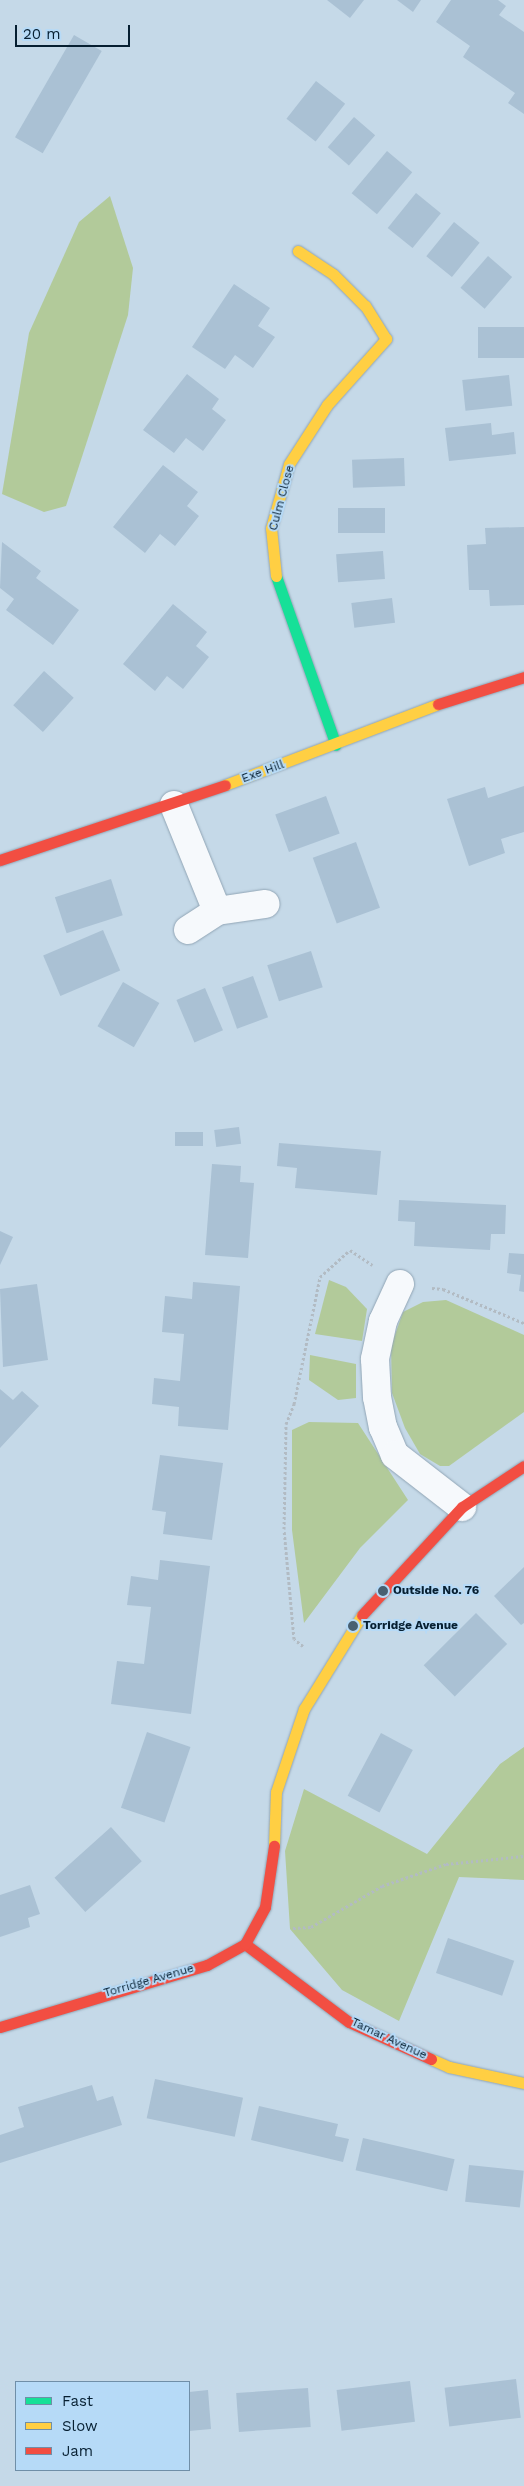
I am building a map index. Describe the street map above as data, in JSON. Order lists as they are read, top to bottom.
{
  "streets": {
    "street": [
      "Culm Close",
      "Exe Hill",
      "Torridge Avenue",
      "Tamar Avenue"
    ]
  },
  "crossings": [
    ["Culm Close", "Exe Hill"],
    ["Torridge Avenue", "Tamar Avenue"]
  ],
  "places": ["Outside No. 76", "Torridge Avenue"],
  "legend": ["Fast", "Slow", "Jam"],
  "scale_bar": "20 m"
}
